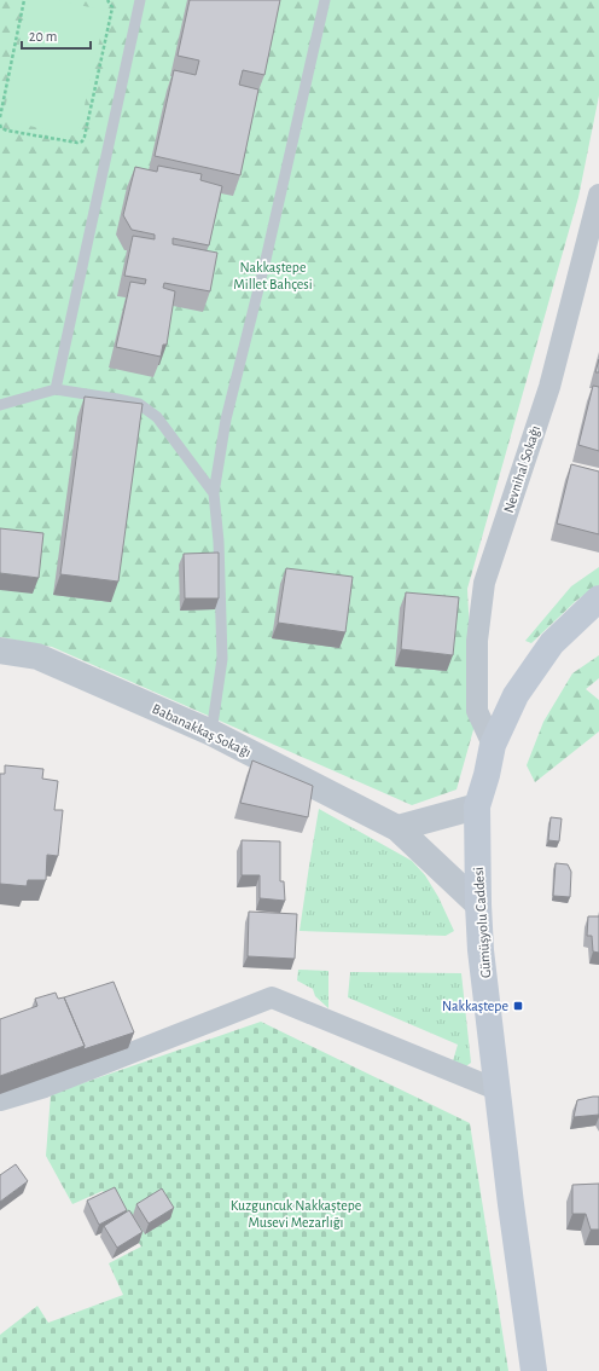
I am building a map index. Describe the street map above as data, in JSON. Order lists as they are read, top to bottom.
{
  "streets": {
    "main road": ["Gümüşyolu Caddesi"],
    "street": ["Nevnihal Sokağı", "Babanakkaş Sokağı"]
  },
  "crossings": [
    ["Nevnihal Sokağı", "Gümüşyolu Caddesi"],
    ["Babanakkaş Sokağı", "Gümüşyolu Caddesi"]
  ],
  "parks": ["Nakkaştepe Millet Bahçesi", "Kuzguncuk Nakkaştepe Musevi Mezarlığı"],
  "places": {
    "transit": ["Nakkaştepe"]
  },
  "scale_bar": "20 m"
}
